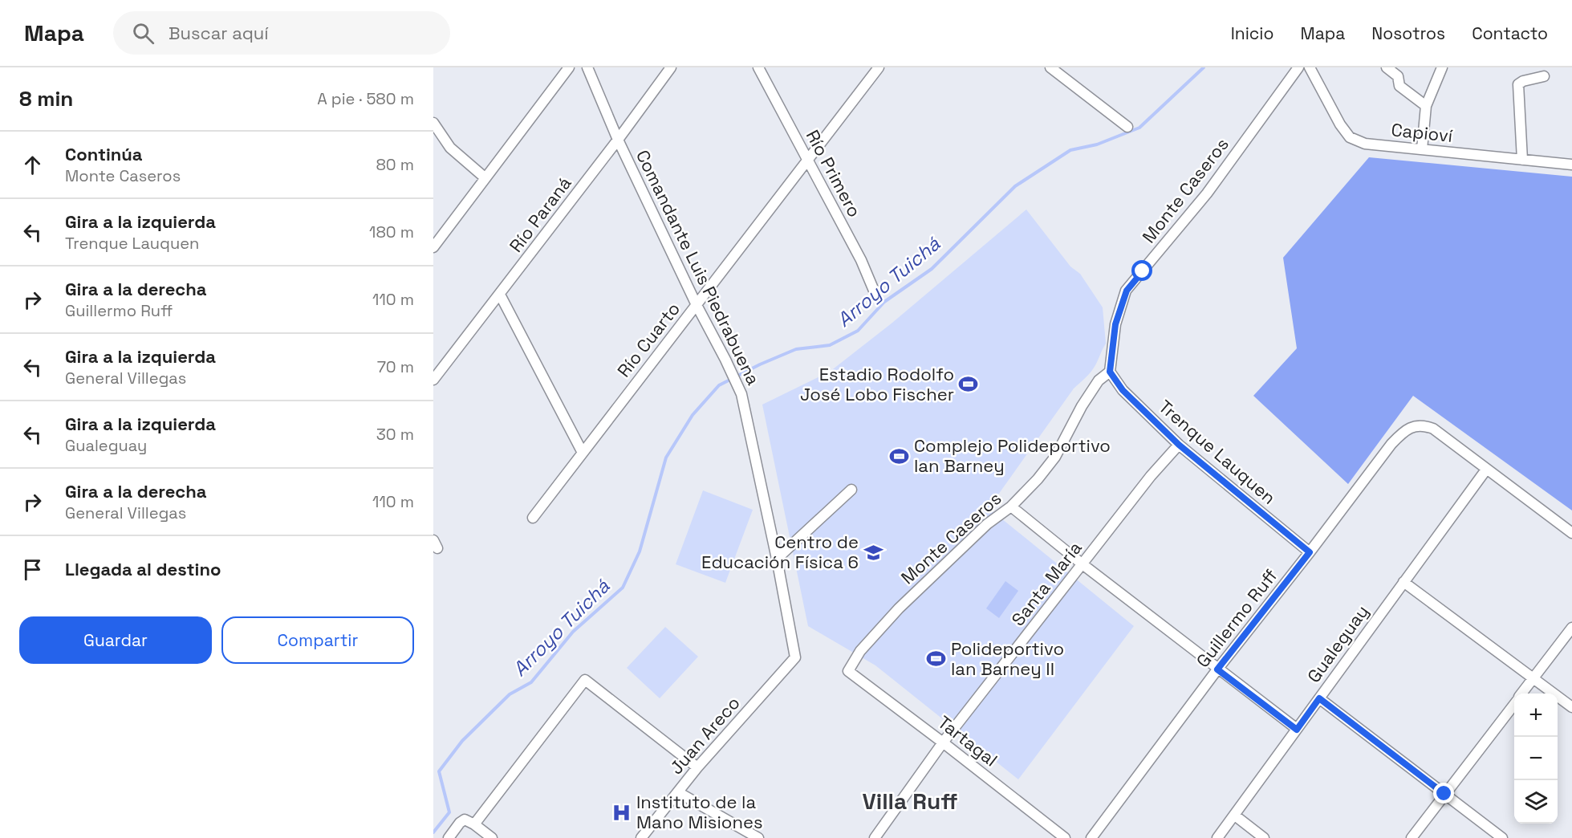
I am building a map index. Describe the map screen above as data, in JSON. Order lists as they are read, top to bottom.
{
  "streets": {
    "street": [
      "Capioví",
      "Río Primero",
      "Monte Caseros",
      "Río Paraná",
      "Comandante Luis Piedrabuena",
      "Río Cuarto",
      "Trenque Lauquen",
      "Santa María",
      "Guillermo Ruff",
      "Gualeguay",
      "Juan Areco",
      "Tartagal"
    ]
  },
  "crossings": [
    ["Río Primero", "Río Cuarto"],
    ["Monte Caseros", "Trenque Lauquen"],
    ["Monte Caseros", "Tartagal"],
    ["Río Paraná", "Comandante Luis Piedrabuena"],
    ["Comandante Luis Piedrabuena", "Río Cuarto"],
    ["Comandante Luis Piedrabuena", "Juan Areco"],
    ["Trenque Lauquen", "Santa María"],
    ["Trenque Lauquen", "Guillermo Ruff"],
    ["Santa María", "Tartagal"],
    ["Guillermo Ruff", "Gualeguay"]
  ],
  "districts": ["Villa Ruff"],
  "water": ["Arroyo Tuichá"],
  "places": {
    "sports": ["Estadio Rodolfo José Lobo Fischer", "Complejo Polideportivo Ian Barney", "Polideportivo Ian Barney II"],
    "school or university": ["Centro de Educación Física 6"],
    "hospital": ["Instituto de la Mano Misiones"]
  },
  "page": {
    "header": "Mapa",
    "search": "Buscar aquí",
    "nav": [
      "Inicio",
      "Mapa",
      "Nosotros",
      "Contacto"
    ],
    "heading": ["8 min", "A pie · 580 m"],
    "list": [
      ["Continúa", "Monte Caseros", "80 m"],
      ["Gira a la izquierda", "Trenque Lauquen", "180 m"],
      ["Gira a la derecha", "Guillermo Ruff", "110 m"],
      ["Gira a la izquierda", "General Villegas", "70 m"],
      ["Gira a la izquierda", "Gualeguay", "30 m"],
      ["Gira a la derecha", "General Villegas", "110 m"],
      "Llegada al destino"
    ],
    "buttons": ["Guardar", "Compartir"],
    "map_buttons": ["+", "−"]
  }
}
